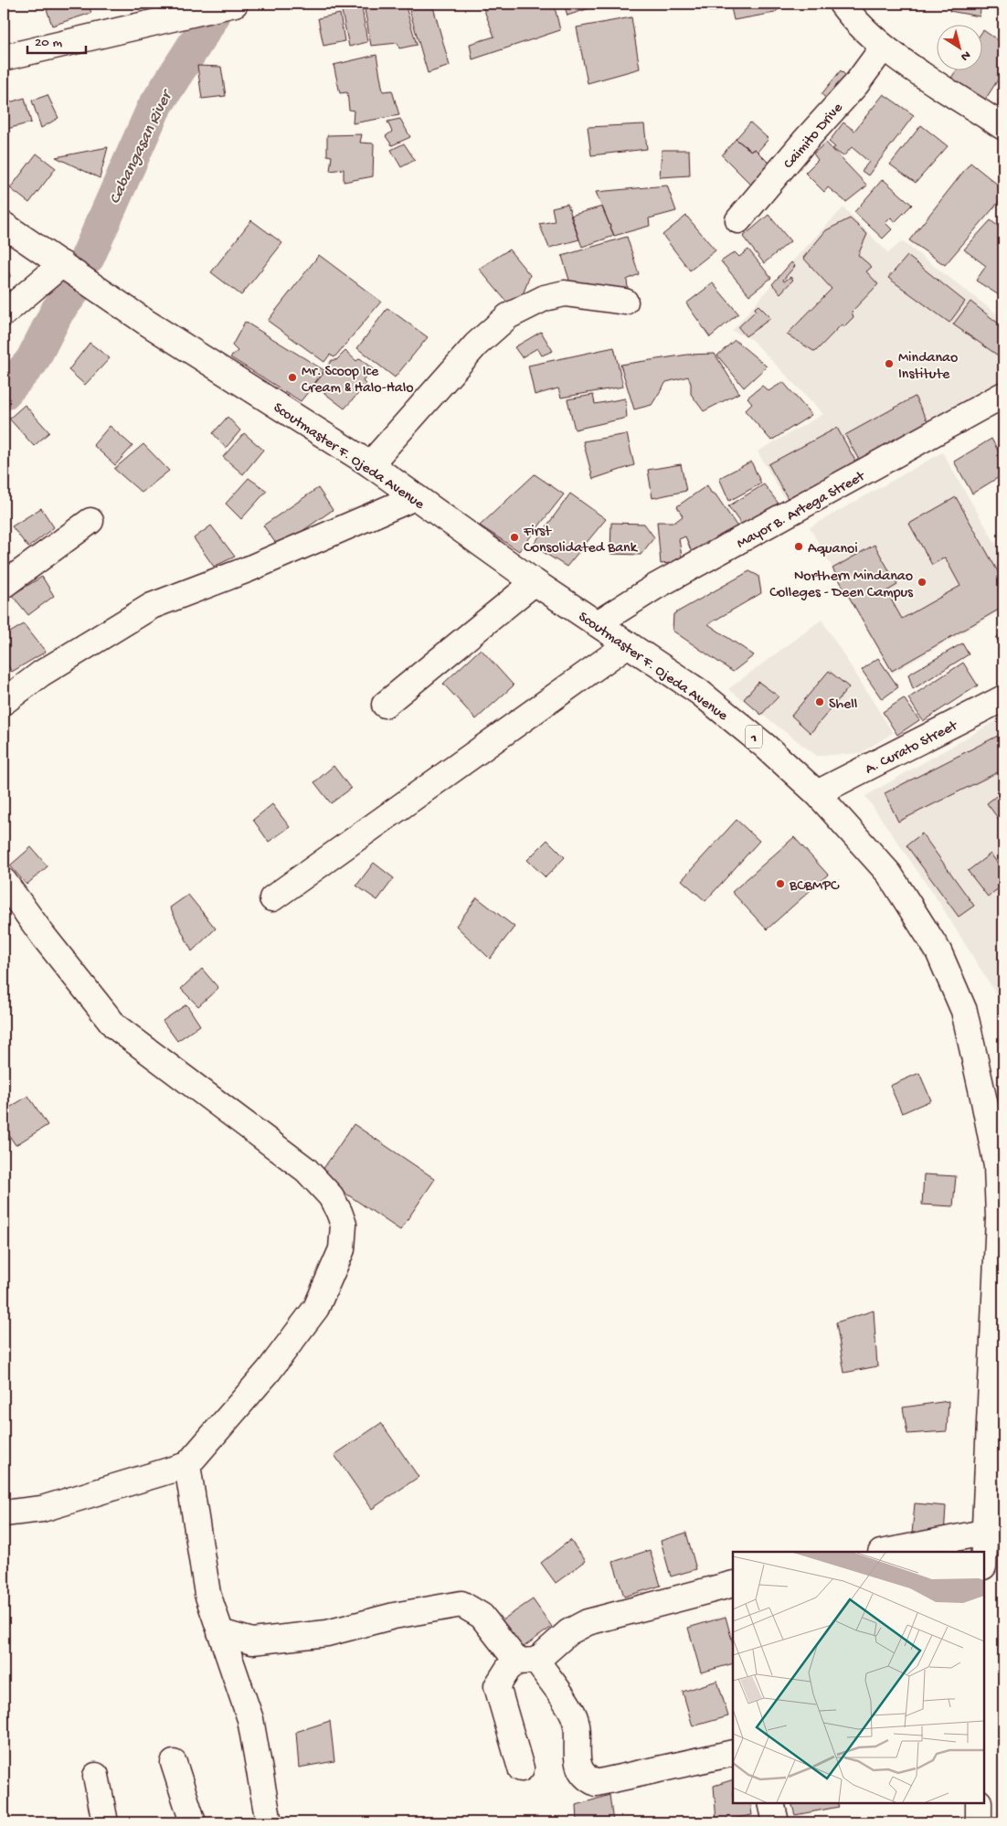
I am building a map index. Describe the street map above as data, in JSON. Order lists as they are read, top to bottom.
{
  "streets": {
    "main road": [
      "Caimito Drive",
      "Scoutmaster F. Ojeda Avenue",
      "Mayor B. Artega Street",
      "1",
      "A. Curato Street"
    ]
  },
  "crossings": [
    ["Scoutmaster F. Ojeda Avenue", "Mayor B. Artega Street"],
    ["Scoutmaster F. Ojeda Avenue", "A. Curato Street"]
  ],
  "water": ["Cabangasan River"],
  "places": [
    "Mindanao Institute",
    "Mr. Scoop Ice Cream & Halo-Halo",
    "First Consolidated Bank",
    "Aquanoi",
    "Northern Mindanao Colleges - Deen Campus",
    "Shell",
    "BCBMPC"
  ],
  "scale_bar": "20 m",
  "north": "bottom right"
}
